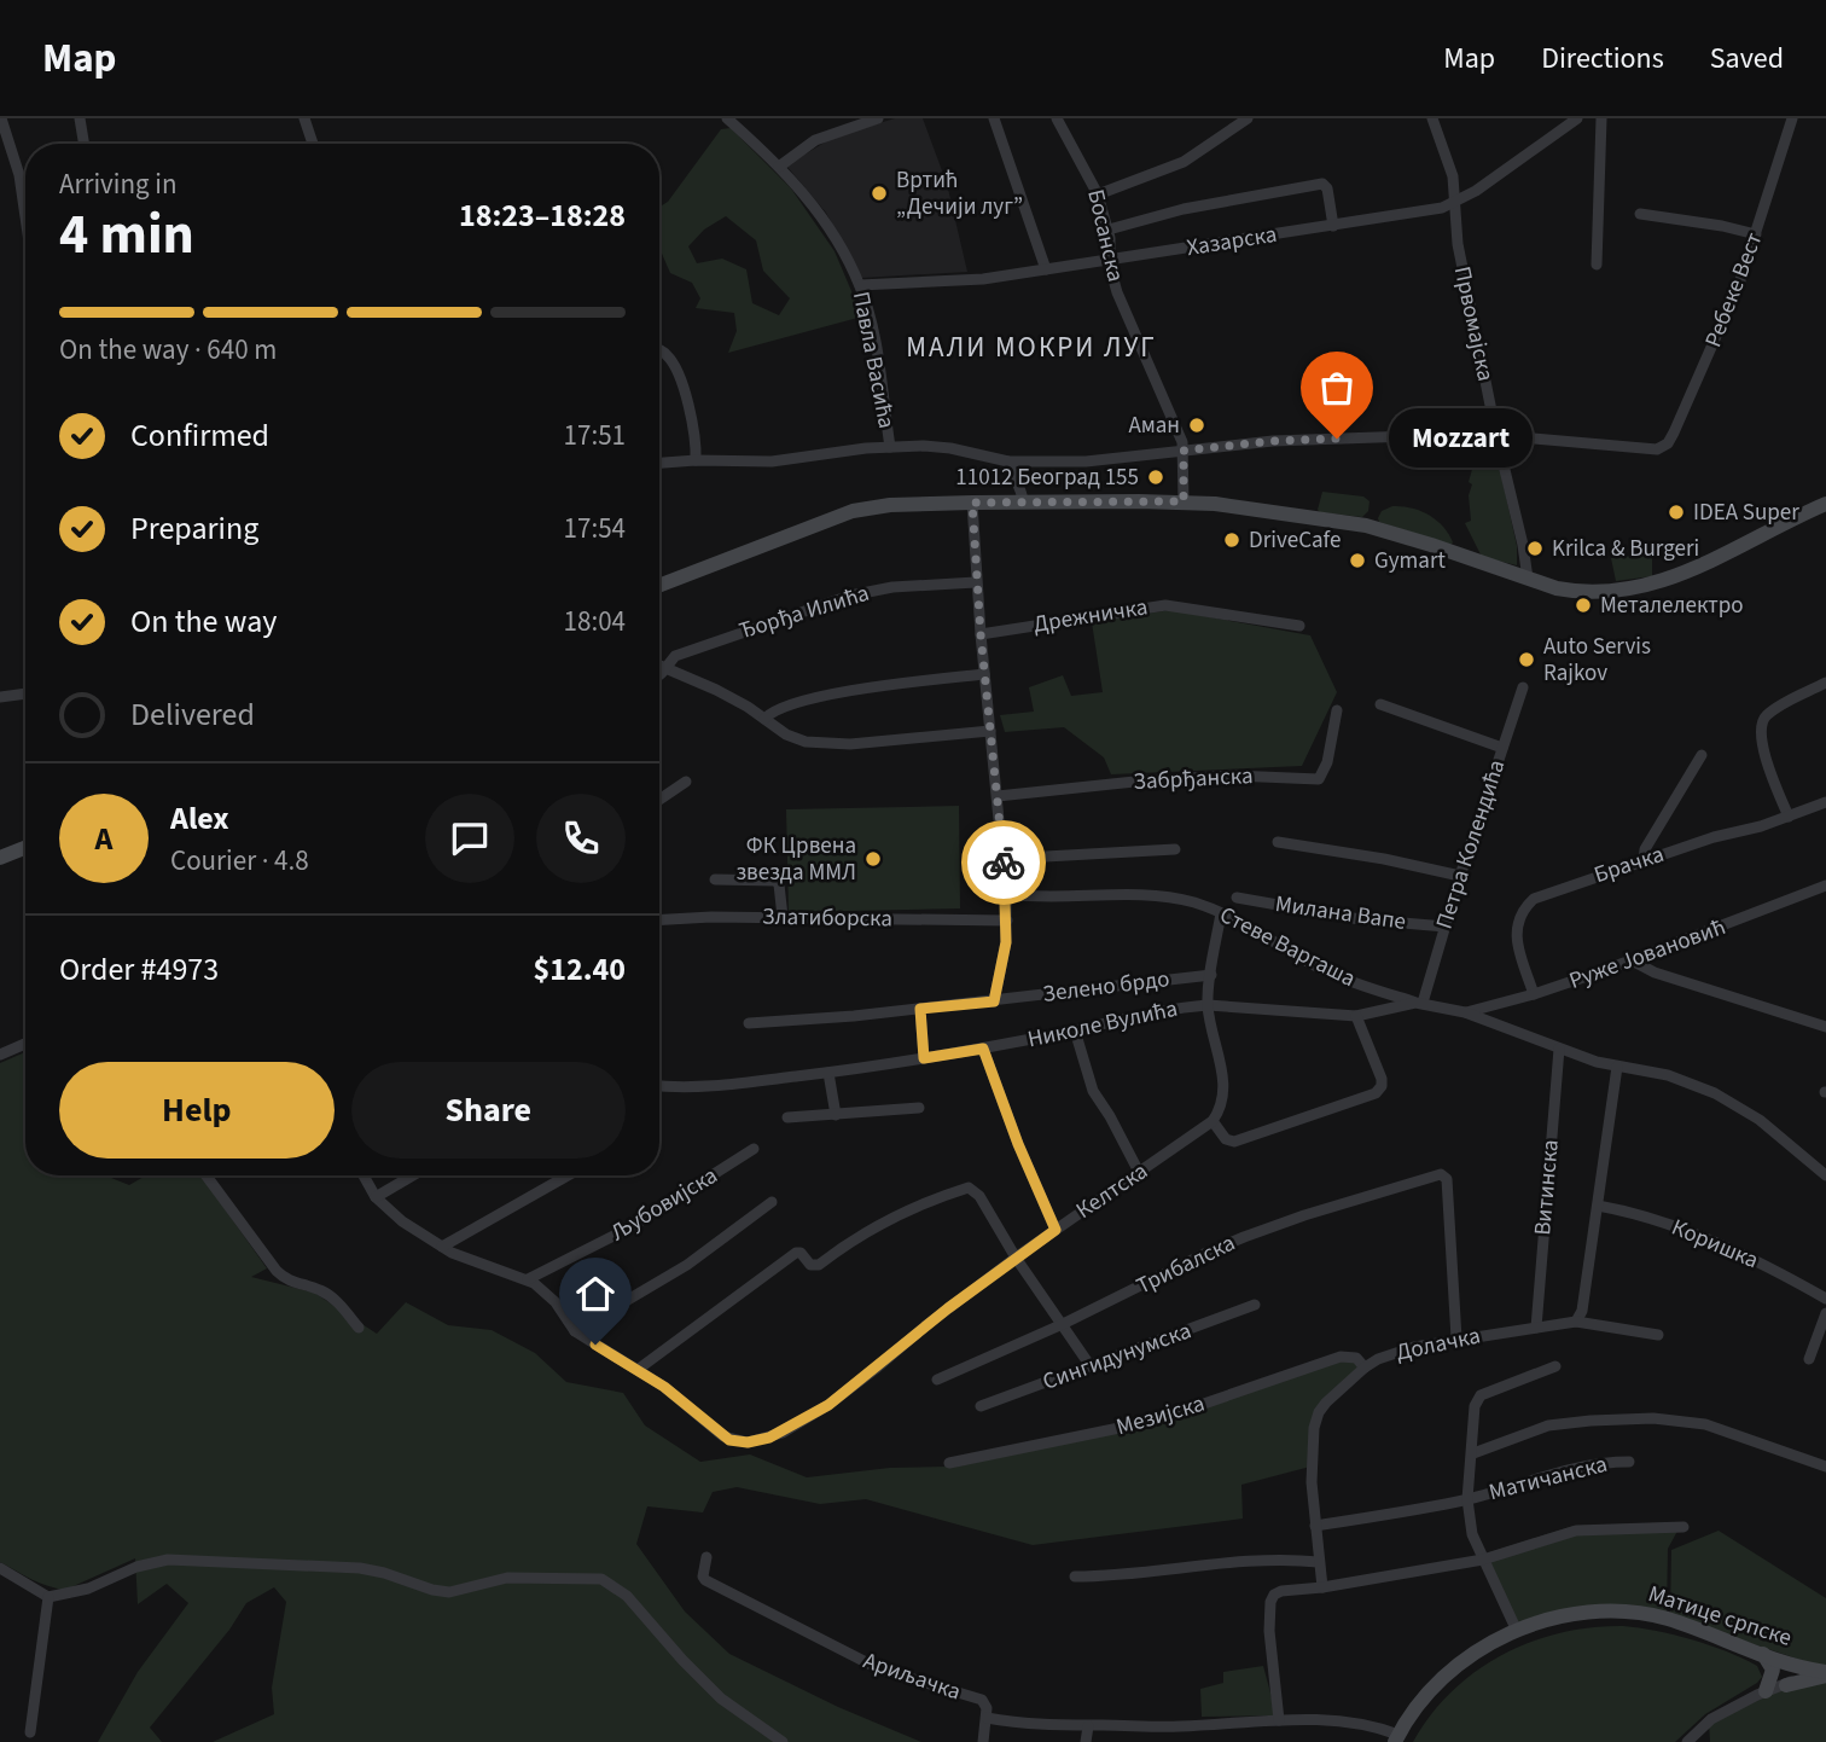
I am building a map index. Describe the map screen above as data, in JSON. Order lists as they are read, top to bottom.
{
  "streets": {
    "main road": ["Матице српске"],
    "street": [
      "Босанска",
      "Хазарска",
      "Ребеке Вест",
      "Првомајска",
      "Павла Васића",
      "Ђорђа Илића",
      "Дрежничка",
      "Забрђанска",
      "Петра Колендића",
      "Брачка",
      "Милана Вапе",
      "Златиборска",
      "Стеве Варгаша",
      "Руже Јовановић",
      "Зелено брдо",
      "Николе Вулића",
      "Витинска",
      "Келтска",
      "Љубовијска",
      "Коришка",
      "Трибалска",
      "Долачка",
      "Сингидунумска",
      "Мезијска",
      "Матичанска",
      "Ариљачка"
    ]
  },
  "crossings": [
    ["Босанска", "Хазарска"],
    ["Хазарска", "Првомајска"],
    ["Хазарска", "Павла Васића"],
    ["Ребеке Вест", "Првомајска"],
    ["Петра Колендића", "Милана Вапе"],
    ["Петра Колендића", "Стеве Варгаша"],
    ["Брачка", "Руже Јовановић"],
    ["Витинска", "Долачка"],
    ["Трибалска", "Долачка"],
    ["Долачка", "Мезијска"],
    ["Долачка", "Матичанска"],
    ["Матичанска", "Матице српске"],
    ["Матице српске", "Ариљачка"]
  ],
  "districts": ["МАЛИ МОКРИ ЛУГ"],
  "places": [
    "Вртић „Дечији луг”",
    "Аман",
    "Mozzart",
    "11012 Београд 155",
    "IDEA Super",
    "DriveCafe",
    "Krilca & Burgeri",
    "Gymart",
    "Металелектро",
    "Auto Servis Rajkov",
    "ФК Црвена звезда ММЛ"
  ],
  "page": {
    "header": "Map",
    "nav": ["Map", "Directions", "Saved"],
    "heading": ["4 min", "Arriving in", "18:23–18:28"],
    "panel": [
      "Alex",
      "Courier · 4.8",
      "Order #4973",
      "$12.40"
    ],
    "bar": "On the way · 640 m",
    "list": [
      ["Confirmed", "17:51"],
      ["Preparing", "17:54"],
      ["On the way", "18:04"],
      "Delivered"
    ],
    "bubble": "Mozzart",
    "round": "A",
    "buttons": ["Help", "Share"]
  }
}
